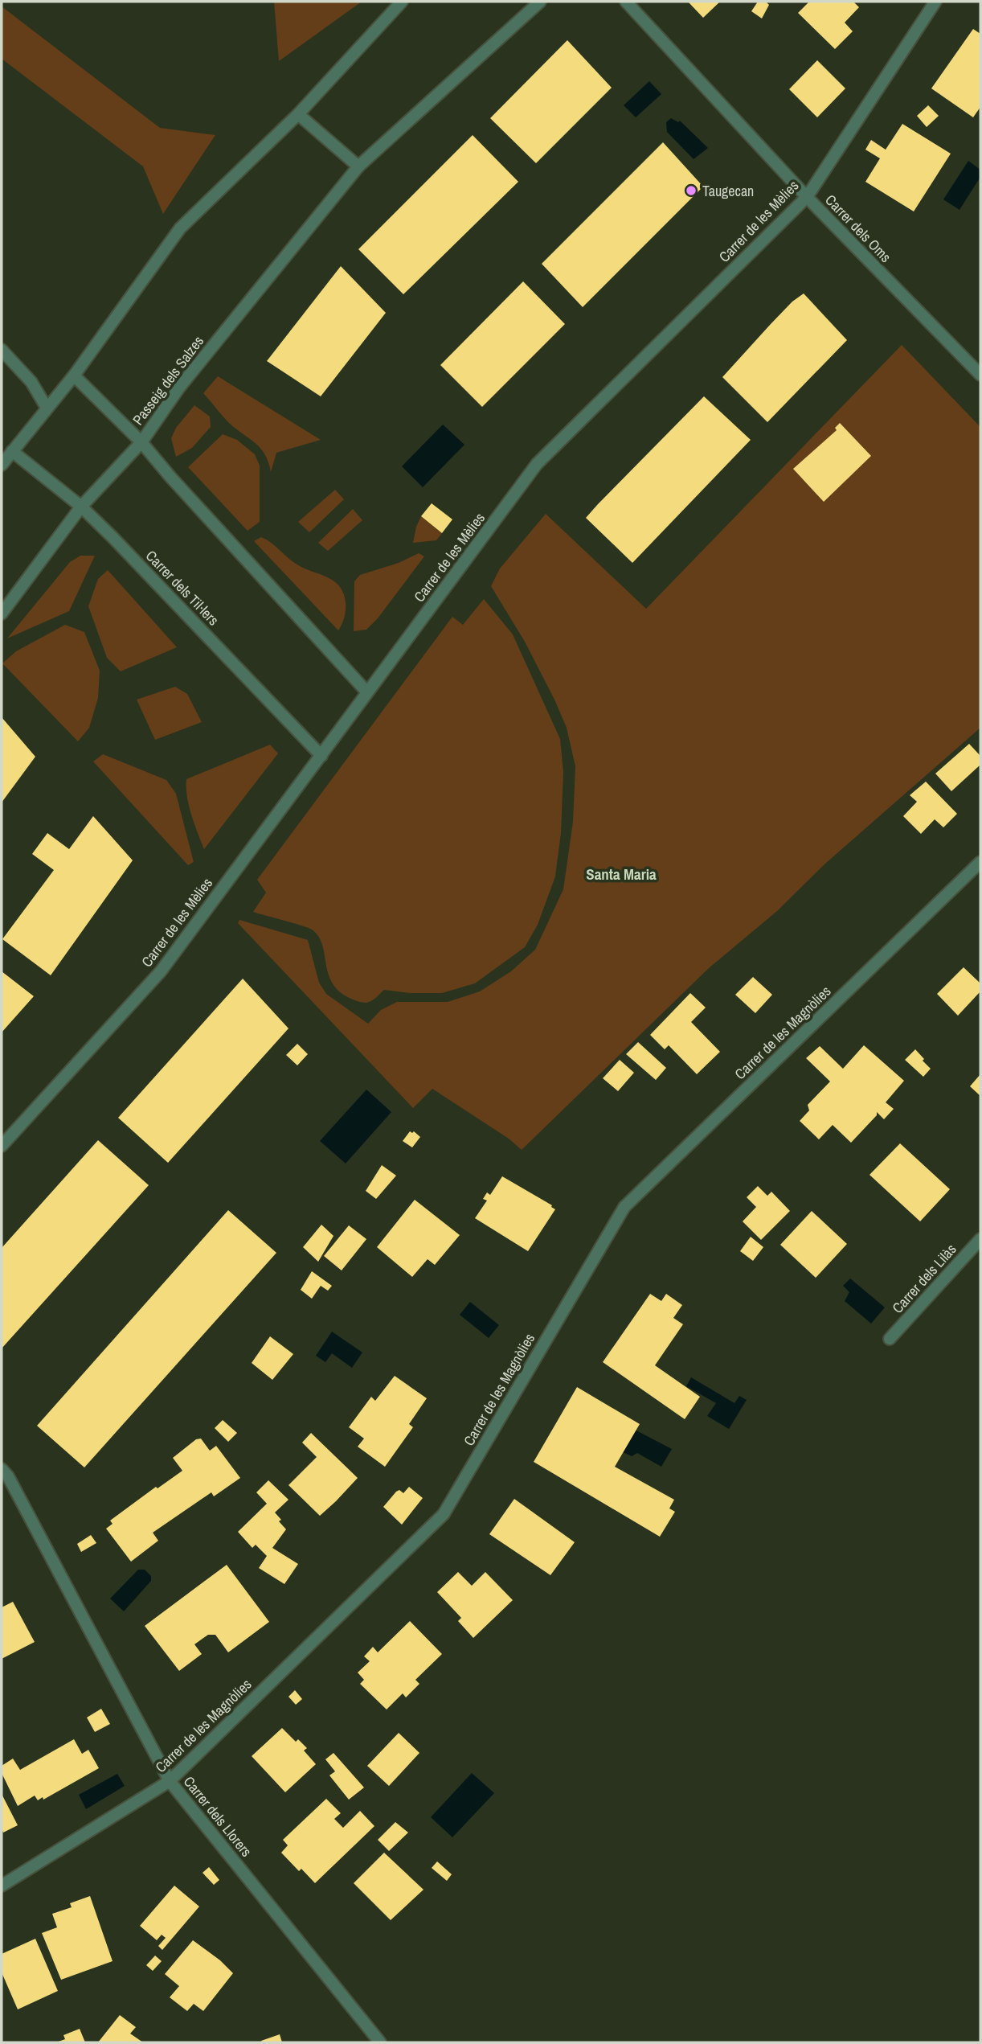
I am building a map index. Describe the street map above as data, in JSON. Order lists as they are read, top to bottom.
{
  "streets": {
    "street": [
      "Carrer de les Mèlies",
      "Carrer dels Oms",
      "Passeig dels Salzes",
      "Carrer dels Til·lers",
      "Carrer de les Magnòlies",
      "Carrer dels Lilàs",
      "Carrer dels Llorers"
    ]
  },
  "crossings": [
    ["Carrer de les Mèlies", "Carrer dels Oms"],
    ["Carrer de les Mèlies", "Carrer dels Til·lers"],
    ["Passeig dels Salzes", "Carrer dels Til·lers"],
    ["Carrer de les Magnòlies", "Carrer dels Llorers"]
  ],
  "districts": ["Santa Maria"],
  "places": ["Taugecan"]
}
